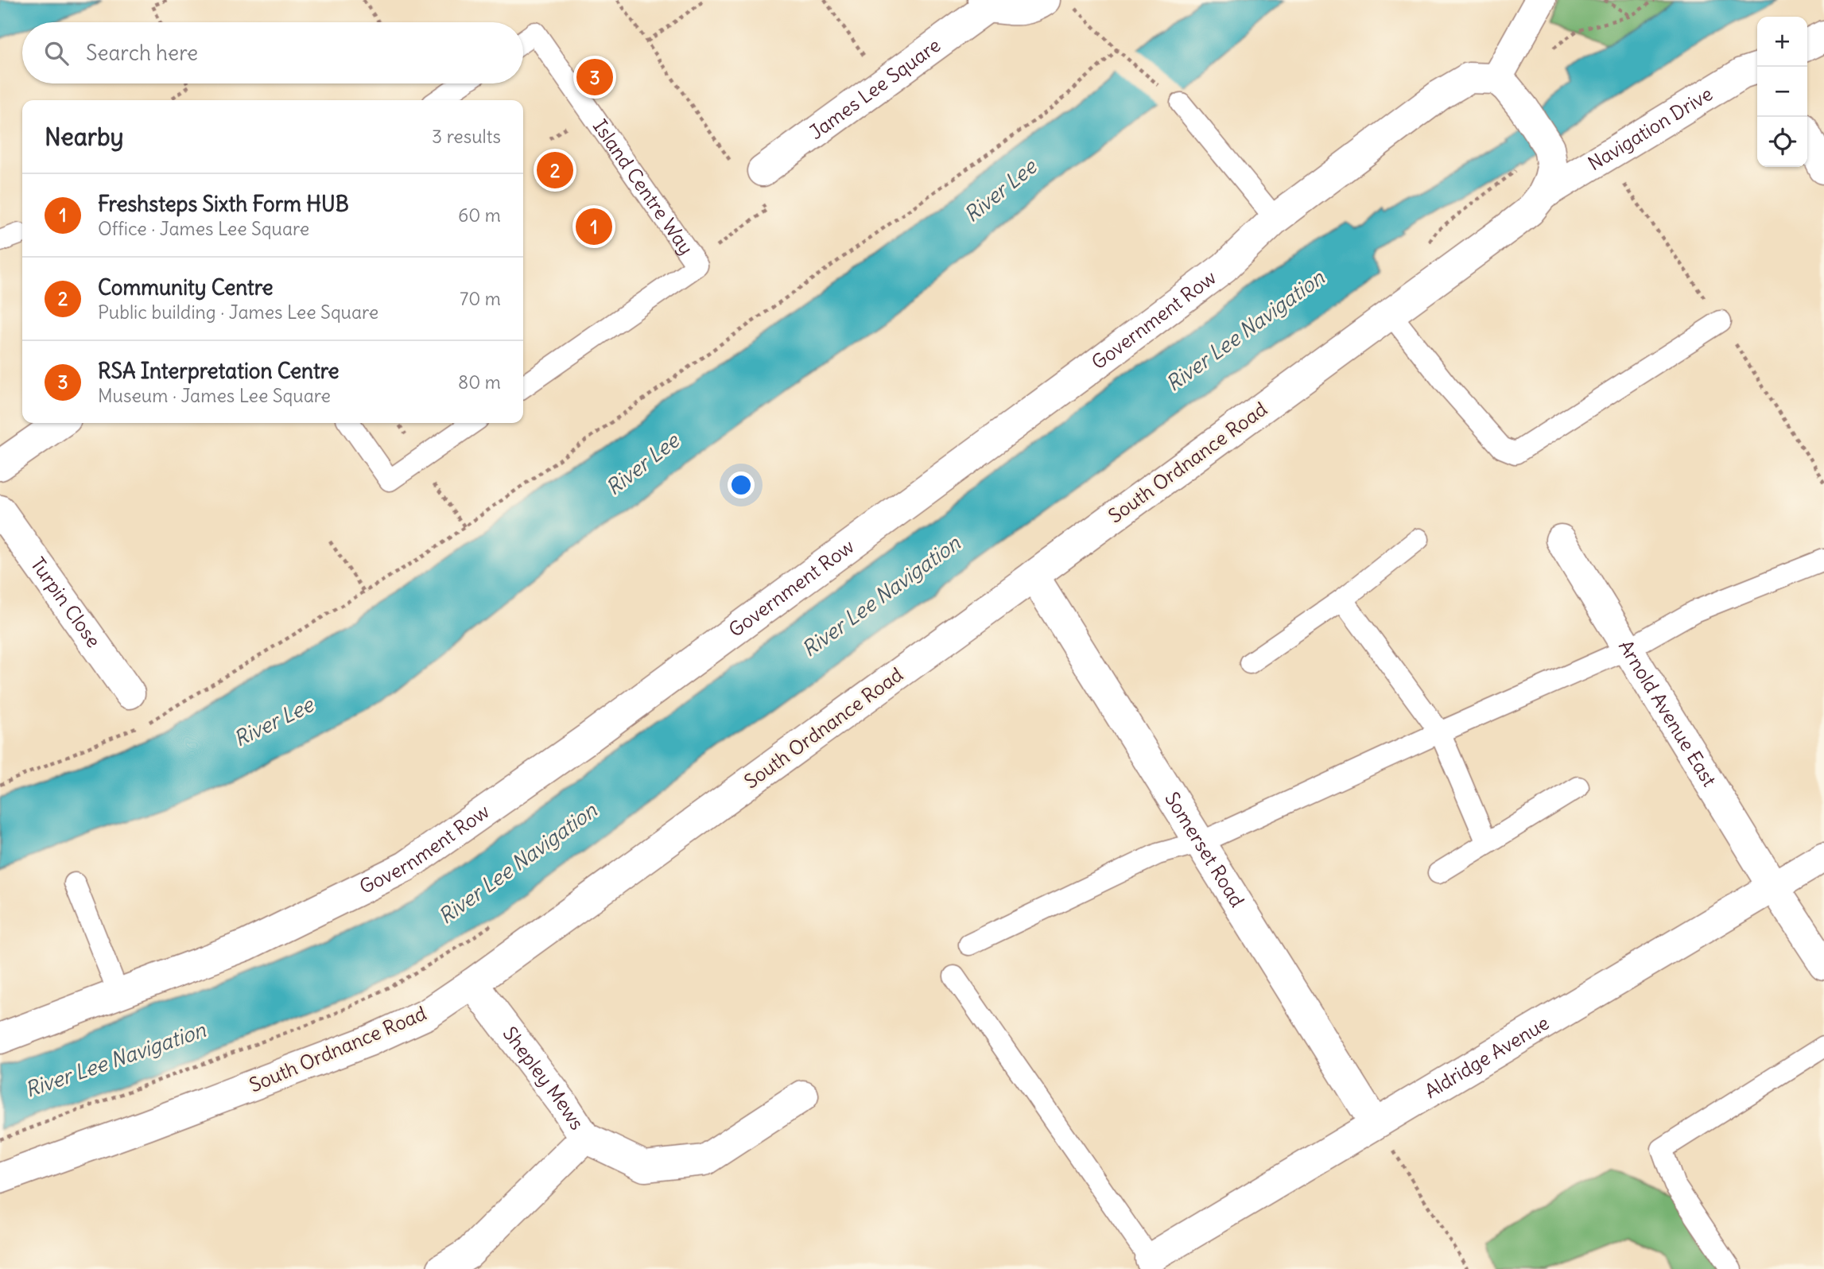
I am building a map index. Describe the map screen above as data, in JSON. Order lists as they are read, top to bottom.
{
  "streets": {
    "street": [
      "James Lee Square",
      "Navigation Drive",
      "Government Row",
      "South Ordnance Road",
      "Turpin Close",
      "Arnold Avenue East",
      "Somerset Road",
      "Aldridge Avenue",
      "Shepley Mews"
    ],
    "lane": ["Island Centre Way"]
  },
  "crossings": [
    ["Navigation Drive", "South Ordnance Road"],
    ["South Ordnance Road", "Somerset Road"],
    ["South Ordnance Road", "Shepley Mews"],
    ["Arnold Avenue East", "Aldridge Avenue"],
    ["Somerset Road", "Aldridge Avenue"]
  ],
  "water": ["River Lee", "River Lee Navigation"],
  "page": {
    "map_buttons": ["+", "−"],
    "search": "Search here",
    "pins": ["3", "2", "1"],
    "heading": ["Nearby", "3 results"],
    "list": [
      {
        "mark": "1",
        "name": "Freshsteps Sixth Form HUB",
        "note": "Office · James Lee Square",
        "value": "60 m"
      },
      {
        "mark": "2",
        "name": "Community Centre",
        "note": "Public building · James Lee Square",
        "value": "70 m"
      },
      {
        "mark": "3",
        "name": "RSA Interpretation Centre",
        "note": "Museum · James Lee Square",
        "value": "80 m"
      }
    ]
  }
}
